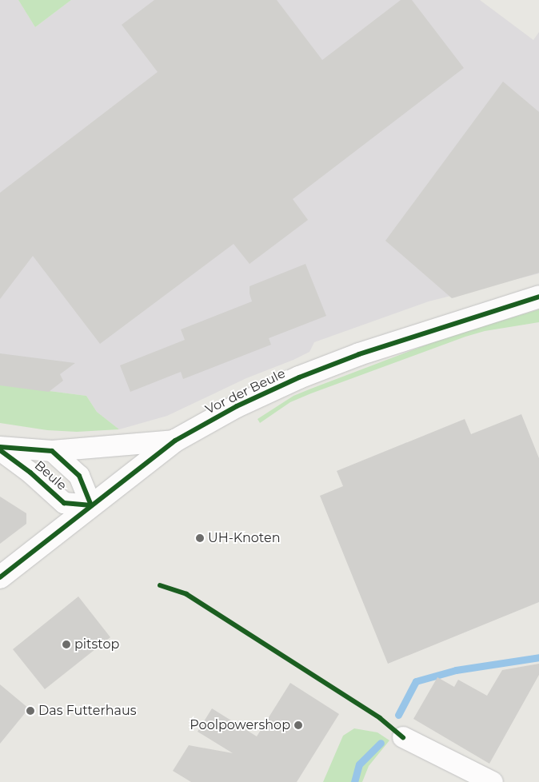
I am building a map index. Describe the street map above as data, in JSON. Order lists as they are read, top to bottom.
{
  "streets": {
    "main road": ["Vor der Beule"],
    "street": ["Beule"]
  },
  "crossings": [
    ["Vor der Beule", "Beule"]
  ],
  "places": [
    "UH-Knoten",
    "pitstop",
    "Das Futterhaus",
    "Poolpowershop"
  ]
}
